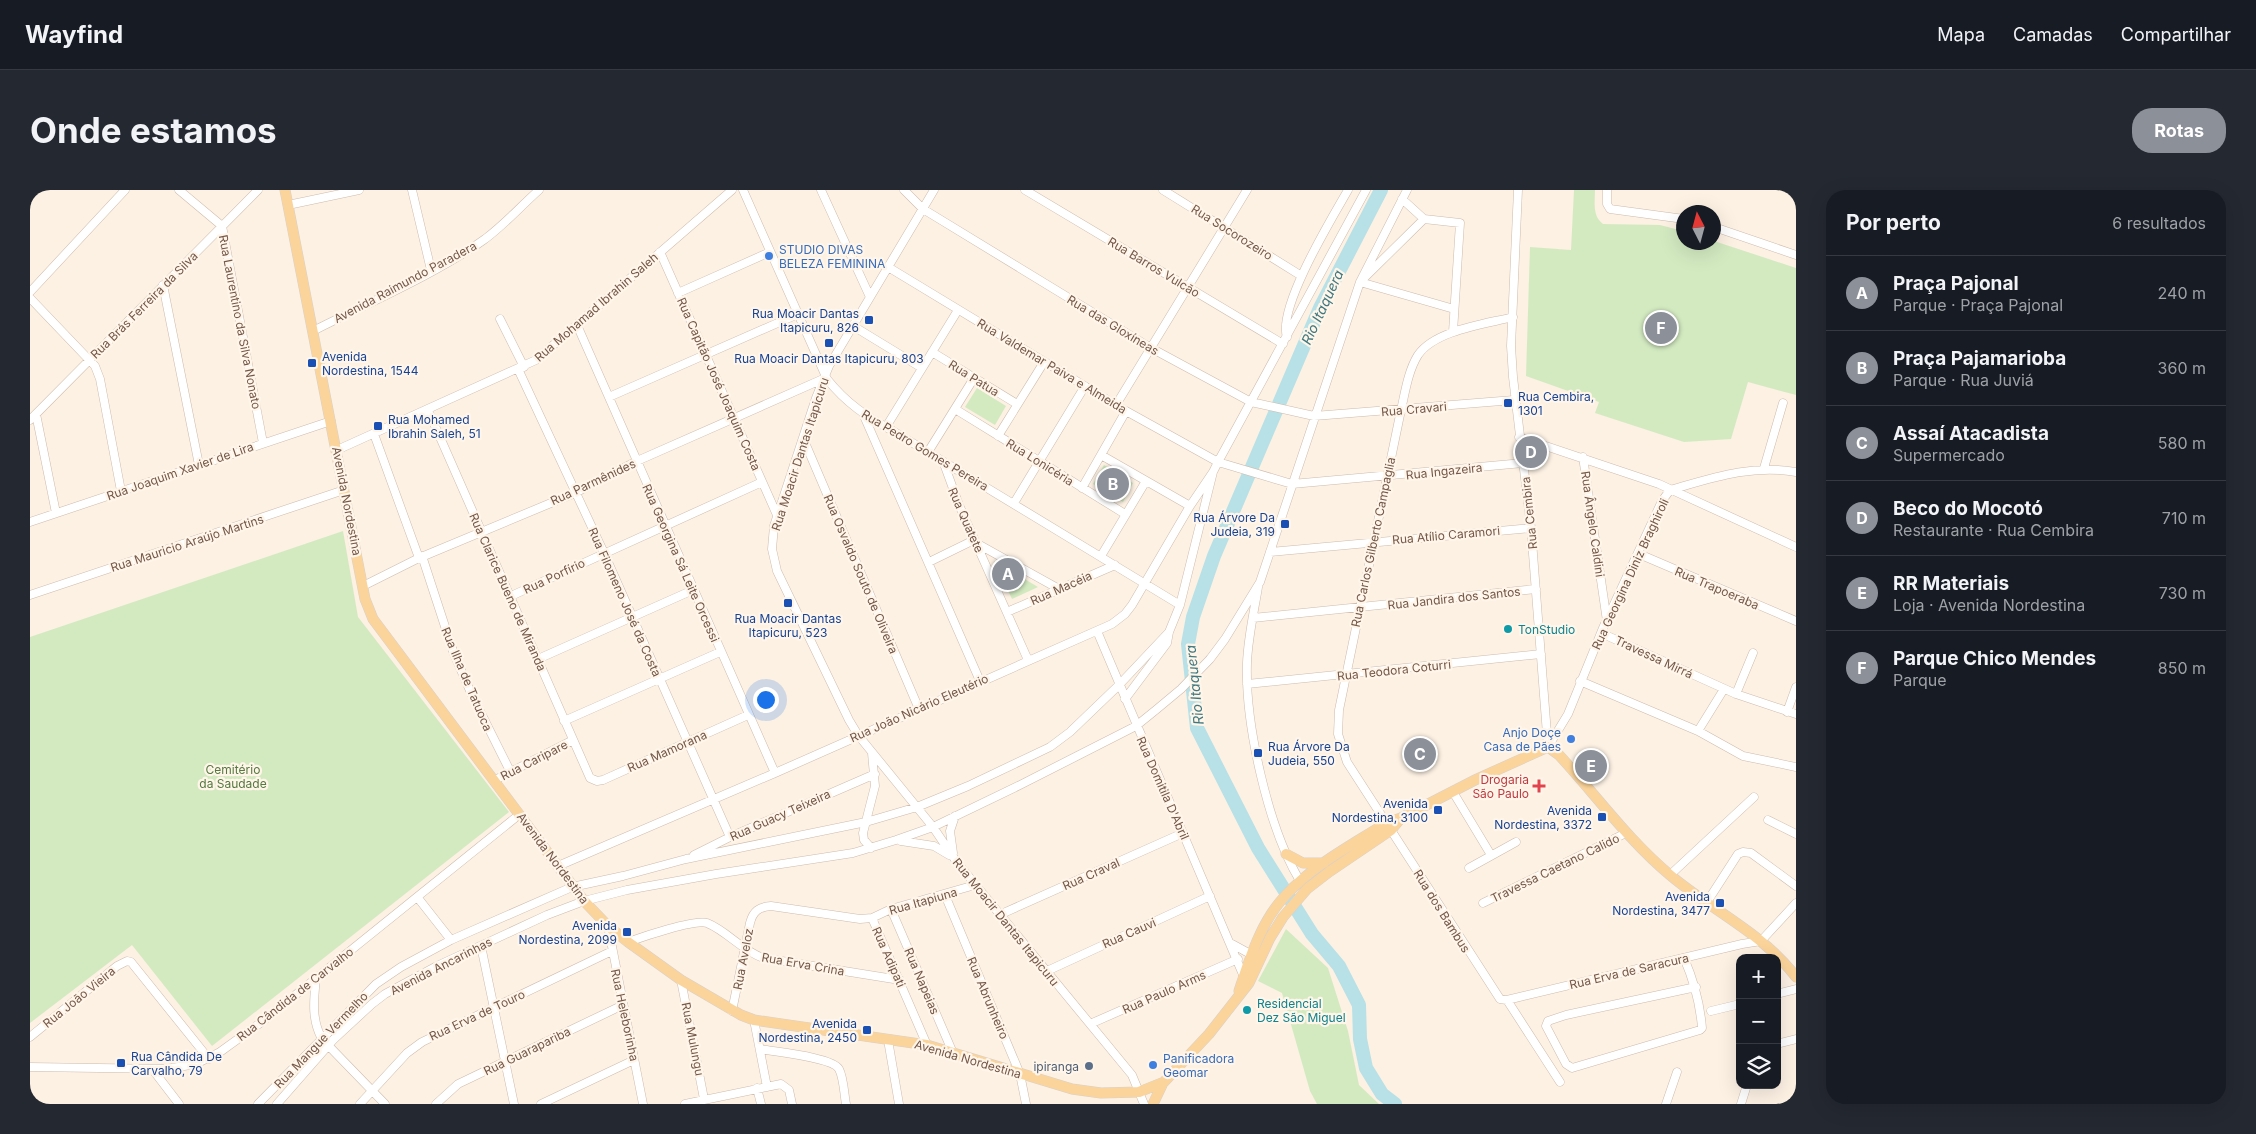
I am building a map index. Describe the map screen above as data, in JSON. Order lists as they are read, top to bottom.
{
  "streets": {
    "main road": ["Avenida Nordestina"],
    "street": [
      "Rua Socorozeiro",
      "Rua Barros Vulcão",
      "Avenida Raimundo Paradera",
      "Rua Brás Ferreira da Silva",
      "Rua Mohamad Ibrahin Saleh",
      "Rua Laurentino da Silva Nonato",
      "Rua das Gloxíneas",
      "Rua Valdemar Paiva e Almeida",
      "Rua Patua",
      "Rua Capitão José Joaquim Costa",
      "Rua Cravari",
      "Rua Pedro Gomes Pereira",
      "Rua Moacir Dantas Itapicuru",
      "Rua Lonicéria",
      "Rua Joaquim Xavier de Lira",
      "Rua Ingazeira",
      "Rua Parmênides",
      "Rua Cembira",
      "Rua Quatete",
      "Rua Ângelo Caldini",
      "Rua Atílio Caramori",
      "Rua Carlos Gilberto Campaglia",
      "Rua Mauricio Araújo Martins",
      "Rua Georgina Sá Leite Orcessi",
      "Rua Osvaldo Souto de Oliveira",
      "Rua Georgina Diniz Braghiroli",
      "Rua Porfírio",
      "Rua Macéia",
      "Rua Trapoeraba",
      "Rua Clarice Bueno de Miranda",
      "Rua Jandira dos Santos",
      "Rua Filomeno José da Costa",
      "Travessa Mirrá",
      "Rua Teodora Coturri",
      "Rua Ilha de Tatuoca",
      "Rua João Nicário Eleutério",
      "Rua Mamorana",
      "Rua Caripare",
      "Rua Domitila D'Abril",
      "Rua Guacy Teixeira",
      "Travessa Caetano Calido",
      "Rua Craval",
      "Rua Itapiuna",
      "Rua dos Bambus",
      "Rua Cauvi",
      "Rua Adipati",
      "Rua Aveloz",
      "Rua Erva Crina",
      "Avenida Ancarinhas",
      "Rua Erva de Saracura",
      "Rua Napeias",
      "Rua Paulo Arms",
      "Rua Cândida de Carvalho",
      "Rua João Vieira",
      "Rua Abrunheiro",
      "Rua Erva de Touro",
      "Rua Heleborinha",
      "Rua Mulungu",
      "Rua Mangue Vermelho",
      "Rua Guarapariba"
    ]
  },
  "crossings": [
    ["Avenida Raimundo Paradera", "Avenida Nordestina"],
    ["Rua Brás Ferreira da Silva", "Rua Laurentino da Silva Nonato"],
    ["Rua Mohamad Ibrahin Saleh", "Rua Capitão José Joaquim Costa"],
    ["Rua Mohamad Ibrahin Saleh", "Avenida Nordestina"],
    ["Rua Mohamad Ibrahin Saleh", "Rua Georgina Sá Leite Orcessi"],
    ["Rua Mohamad Ibrahin Saleh", "Rua Clarice Bueno de Miranda"],
    ["Rua Mohamad Ibrahin Saleh", "Rua Filomeno José da Costa"],
    ["Rua Mohamad Ibrahin Saleh", "Rua Ilha de Tatuoca"],
    ["Rua Laurentino da Silva Nonato", "Rua Joaquim Xavier de Lira"],
    ["Rua das Gloxíneas", "Rua Cravari"],
    ["Rua das Gloxíneas", "Rua Moacir Dantas Itapicuru"],
    ["Rua Valdemar Paiva e Almeida", "Rua Moacir Dantas Itapicuru"],
    ["Rua Valdemar Paiva e Almeida", "Rua Ingazeira"],
    ["Rua Capitão José Joaquim Costa", "Rua Moacir Dantas Itapicuru"],
    ["Rua Capitão José Joaquim Costa", "Rua Parmênides"],
    ["Rua Capitão José Joaquim Costa", "Rua Porfírio"],
    ["Rua Cravari", "Rua Cembira"],
    ["Rua Cravari", "Rua Carlos Gilberto Campaglia"],
    ["Rua Pedro Gomes Pereira", "Rua Moacir Dantas Itapicuru"],
    ["Rua Pedro Gomes Pereira", "Rua Parmênides"],
    ["Rua Pedro Gomes Pereira", "Rua Quatete"],
    ["Rua Pedro Gomes Pereira", "Rua Macéia"],
    ["Rua Pedro Gomes Pereira", "Rua João Nicário Eleutério"],
    ["Rua Moacir Dantas Itapicuru", "Rua Parmênides"],
    ["Rua Moacir Dantas Itapicuru", "Avenida Nordestina"],
    ["Rua Moacir Dantas Itapicuru", "Rua Osvaldo Souto de Oliveira"],
    ["Rua Moacir Dantas Itapicuru", "Rua João Nicário Eleutério"],
    ["Rua Moacir Dantas Itapicuru", "Rua Guacy Teixeira"],
    ["Rua Moacir Dantas Itapicuru", "Rua Craval"],
    ["Rua Moacir Dantas Itapicuru", "Rua Itapiuna"],
    ["Rua Moacir Dantas Itapicuru", "Rua Cauvi"],
    ["Rua Moacir Dantas Itapicuru", "Avenida Ancarinhas"],
    ["Rua Moacir Dantas Itapicuru", "Rua Paulo Arms"],
    ["Rua Joaquim Xavier de Lira", "Avenida Nordestina"],
    ["Rua Ingazeira", "Rua Cembira"],
    ["Rua Ingazeira", "Rua Carlos Gilberto Campaglia"],
    ["Rua Parmênides", "Avenida Nordestina"],
    ["Rua Parmênides", "Rua Georgina Sá Leite Orcessi"],
    ["Rua Parmênides", "Rua Clarice Bueno de Miranda"],
    ["Rua Parmênides", "Rua Filomeno José da Costa"],
    ["Rua Parmênides", "Rua Ilha de Tatuoca"],
    ["Avenida Nordestina", "Rua Cembira"],
    ["Avenida Nordestina", "Rua Carlos Gilberto Campaglia"],
    ["Avenida Nordestina", "Rua Mauricio Araújo Martins"],
    ["Avenida Nordestina", "Rua Georgina Diniz Braghiroli"],
    ["Avenida Nordestina", "Rua João Nicário Eleutério"],
    ["Avenida Nordestina", "Rua Caripare"],
    ["Avenida Nordestina", "Rua Domitila D'Abril"],
    ["Avenida Nordestina", "Rua dos Bambus"],
    ["Avenida Nordestina", "Rua Adipati"],
    ["Avenida Nordestina", "Rua Aveloz"],
    ["Avenida Nordestina", "Rua Erva Crina"],
    ["Avenida Nordestina", "Avenida Ancarinhas"],
    ["Avenida Nordestina", "Rua Napeias"],
    ["Avenida Nordestina", "Rua Cândida de Carvalho"],
    ["Avenida Nordestina", "Rua Abrunheiro"],
    ["Avenida Nordestina", "Rua Heleborinha"],
    ["Avenida Nordestina", "Rua Mulungu"],
    ["Avenida Nordestina", "Rua Mangue Vermelho"],
    ["Rua Cembira", "Rua Atílio Caramori"],
    ["Rua Cembira", "Rua Carlos Gilberto Campaglia"],
    ["Rua Cembira", "Rua Georgina Diniz Braghiroli"],
    ["Rua Cembira", "Rua Jandira dos Santos"],
    ["Rua Cembira", "Rua Teodora Coturri"],
    ["Rua Quatete", "Rua Macéia"],
    ["Rua Quatete", "Rua João Nicário Eleutério"],
    ["Rua Ângelo Caldini", "Rua Georgina Diniz Braghiroli"],
    ["Rua Atílio Caramori", "Rua Carlos Gilberto Campaglia"],
    ["Rua Carlos Gilberto Campaglia", "Rua Jandira dos Santos"],
    ["Rua Carlos Gilberto Campaglia", "Rua Teodora Coturri"],
    ["Rua Carlos Gilberto Campaglia", "Rua dos Bambus"],
    ["Rua Georgina Sá Leite Orcessi", "Rua Porfírio"],
    ["Rua Georgina Sá Leite Orcessi", "Rua João Nicário Eleutério"],
    ["Rua Georgina Sá Leite Orcessi", "Rua Mamorana"],
    ["Rua Osvaldo Souto de Oliveira", "Rua João Nicário Eleutério"],
    ["Rua Georgina Diniz Braghiroli", "Rua Trapoeraba"],
    ["Rua Georgina Diniz Braghiroli", "Travessa Mirrá"],
    ["Rua Porfírio", "Rua Clarice Bueno de Miranda"],
    ["Rua Porfírio", "Rua Filomeno José da Costa"],
    ["Rua Clarice Bueno de Miranda", "Rua Mamorana"],
    ["Rua Clarice Bueno de Miranda", "Rua Caripare"],
    ["Rua Filomeno José da Costa", "Rua João Nicário Eleutério"],
    ["Rua Filomeno José da Costa", "Rua Mamorana"],
    ["Rua Filomeno José da Costa", "Rua Guacy Teixeira"],
    ["Rua Ilha de Tatuoca", "Rua Caripare"],
    ["Rua João Nicário Eleutério", "Rua Domitila D'Abril"],
    ["Rua Domitila D'Abril", "Rua Craval"],
    ["Rua Domitila D'Abril", "Rua Cauvi"],
    ["Rua Domitila D'Abril", "Avenida Ancarinhas"],
    ["Rua Domitila D'Abril", "Rua Paulo Arms"],
    ["Rua Guacy Teixeira", "Rua Mangue Vermelho"],
    ["Rua Itapiuna", "Rua Adipati"],
    ["Rua Itapiuna", "Rua Napeias"],
    ["Rua Itapiuna", "Rua Abrunheiro"],
    ["Rua dos Bambus", "Rua Erva de Saracura"],
    ["Rua Adipati", "Rua Aveloz"],
    ["Rua Adipati", "Rua Erva Crina"],
    ["Rua Aveloz", "Rua Erva Crina"],
    ["Rua Cândida de Carvalho", "Rua João Vieira"],
    ["Rua Erva de Touro", "Rua Heleborinha"],
    ["Rua Heleborinha", "Rua Guarapariba"]
  ],
  "water": ["Rio Itaquera"],
  "parks": ["Cemitério da Saudade"],
  "places": {
    "other": [
      "STUDIO DIVAS BELEZA FEMININA",
      "TonStudio",
      "Anjo Doçe Casa de Pães",
      "Residencial Dez São Miguel",
      "Panificadora Geomar",
      "ipiranga"
    ],
    "transit": [
      "Rua Moacir Dantas Itapicuru, 826",
      "Rua Moacir Dantas Itapicuru, 803",
      "Avenida Nordestina, 1544",
      "Rua Cembira, 1301",
      "Rua Mohamed Ibrahin Saleh, 51",
      "Rua Árvore Da Judeia, 319",
      "Rua Moacir Dantas Itapicuru, 523",
      "Rua Árvore Da Judeia, 550",
      "Avenida Nordestina, 3100",
      "Avenida Nordestina, 3372",
      "Avenida Nordestina, 3477",
      "Avenida Nordestina, 2099",
      "Avenida Nordestina, 2450",
      "Rua Cândida De Carvalho, 79"
    ],
    "health": ["Drogaria São Paulo"]
  },
  "north": "top",
  "page": {
    "header": "Wayfind",
    "nav": ["Mapa", "Camadas", "Compartilhar"],
    "buttons": "Rotas",
    "title": "Onde estamos",
    "heading": ["Por perto", "6 resultados"],
    "list": [
      {
        "mark": "A",
        "name": "Praça Pajonal",
        "note": "Parque · Praça Pajonal",
        "value": "240 m"
      },
      {
        "mark": "B",
        "name": "Praça Pajamarioba",
        "note": "Parque · Rua Juviá",
        "value": "360 m"
      },
      {
        "mark": "C",
        "name": "Assaí Atacadista",
        "note": "Supermercado",
        "value": "580 m"
      },
      {
        "mark": "D",
        "name": "Beco do Mocotó",
        "note": "Restaurante · Rua Cembira",
        "value": "710 m"
      },
      {
        "mark": "E",
        "name": "RR Materiais",
        "note": "Loja · Avenida Nordestina",
        "value": "730 m"
      },
      {
        "mark": "F",
        "name": "Parque Chico Mendes",
        "note": "Parque",
        "value": "850 m"
      }
    ],
    "pins": [
      "F",
      "D",
      "B",
      "A",
      "C",
      "E"
    ],
    "map_buttons": ["+", "−"]
  }
}
